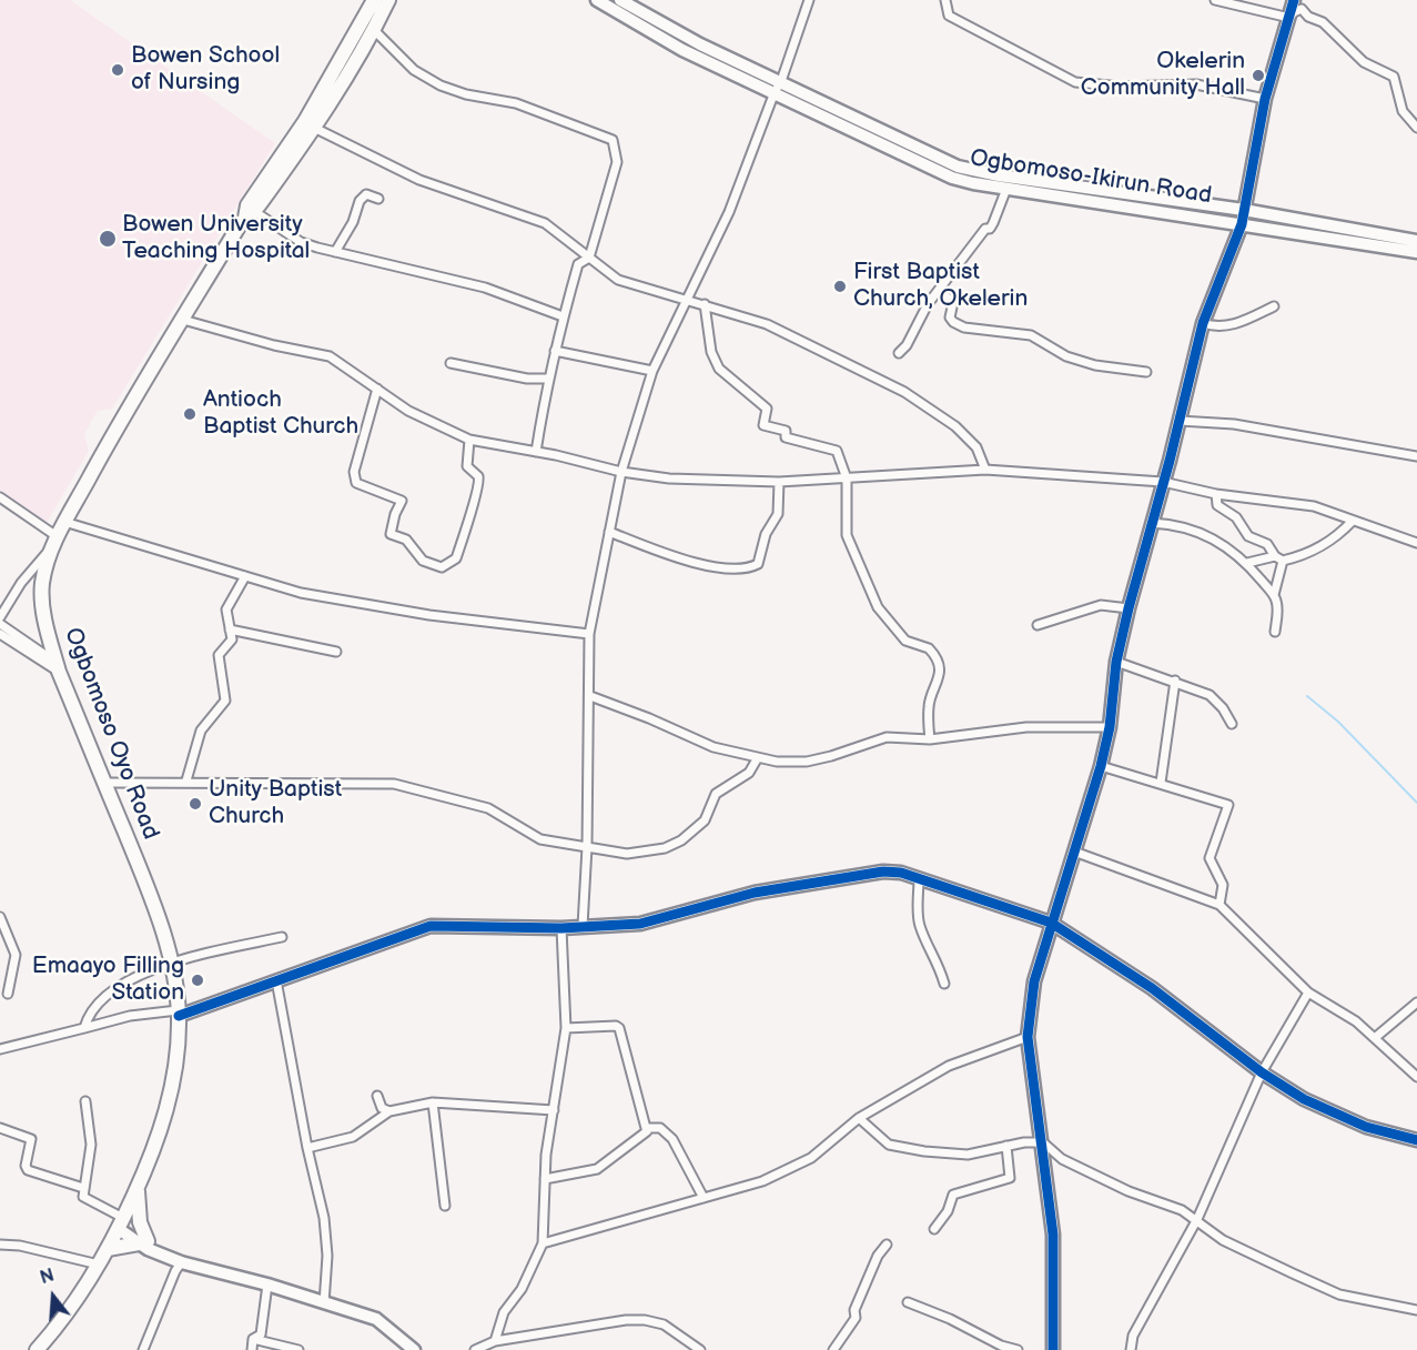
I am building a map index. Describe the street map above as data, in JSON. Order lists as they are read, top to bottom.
{
  "streets": {
    "highway": ["Ogbomoso Oyo Road"],
    "street": ["Ogbomoso-Ikirun Road"]
  },
  "places": [
    "Bowen School of Nursing",
    "Okelerin Community Hall",
    "Bowen University Teaching Hospital",
    "First Baptist Church, Okelerin",
    "Antioch Baptist Church",
    "Unity Baptist Church",
    "Emaayo Filling Station"
  ],
  "north": "top"
}
